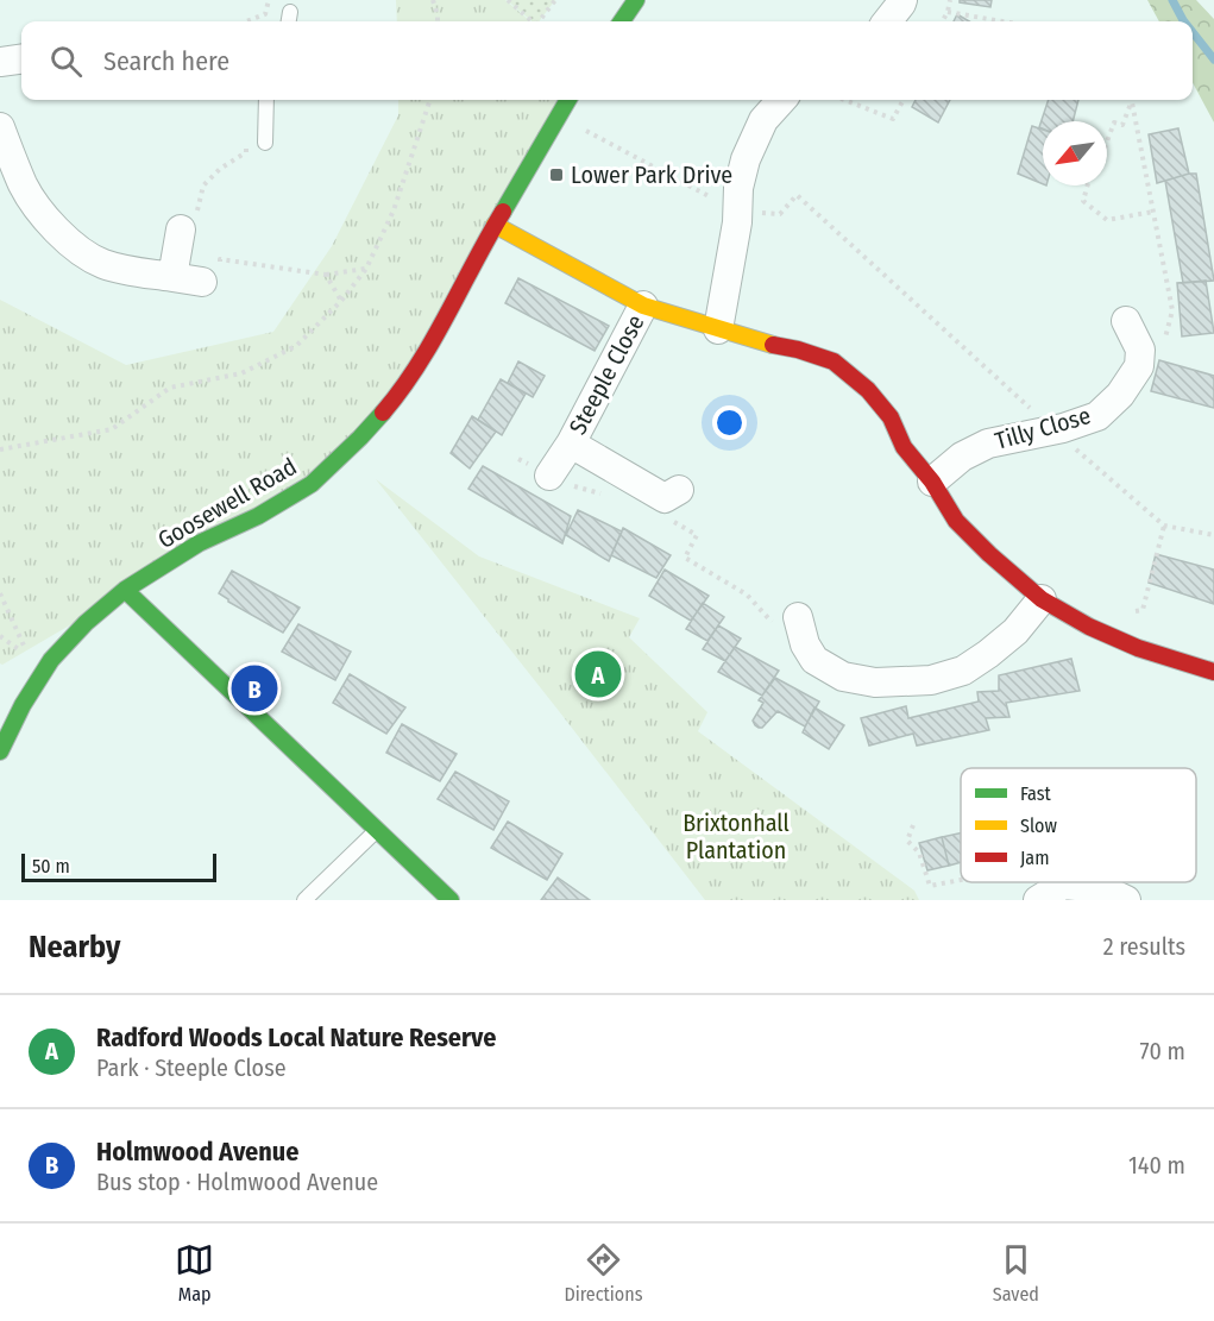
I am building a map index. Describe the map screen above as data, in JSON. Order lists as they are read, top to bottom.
{
  "streets": {
    "street": ["Steeple Close", "Tilly Close", "Goosewell Road"]
  },
  "parks": ["Brixtonhall Plantation"],
  "places": {
    "transit": ["Lower Park Drive"]
  },
  "legend": ["Fast", "Slow", "Jam"],
  "scale_bar": "50 m",
  "north": "bottom left",
  "page": {
    "search": "Search here",
    "pins": ["A", "B"],
    "scale": "50 m",
    "heading": ["Nearby", "2 results"],
    "list": [
      {
        "mark": "A",
        "name": "Radford Woods Local Nature Reserve",
        "note": "Park · Steeple Close",
        "value": "70 m"
      },
      {
        "mark": "B",
        "name": "Holmwood Avenue",
        "note": "Bus stop · Holmwood Avenue",
        "value": "140 m"
      }
    ],
    "nav": ["Map", "Directions", "Saved"]
  }
}
